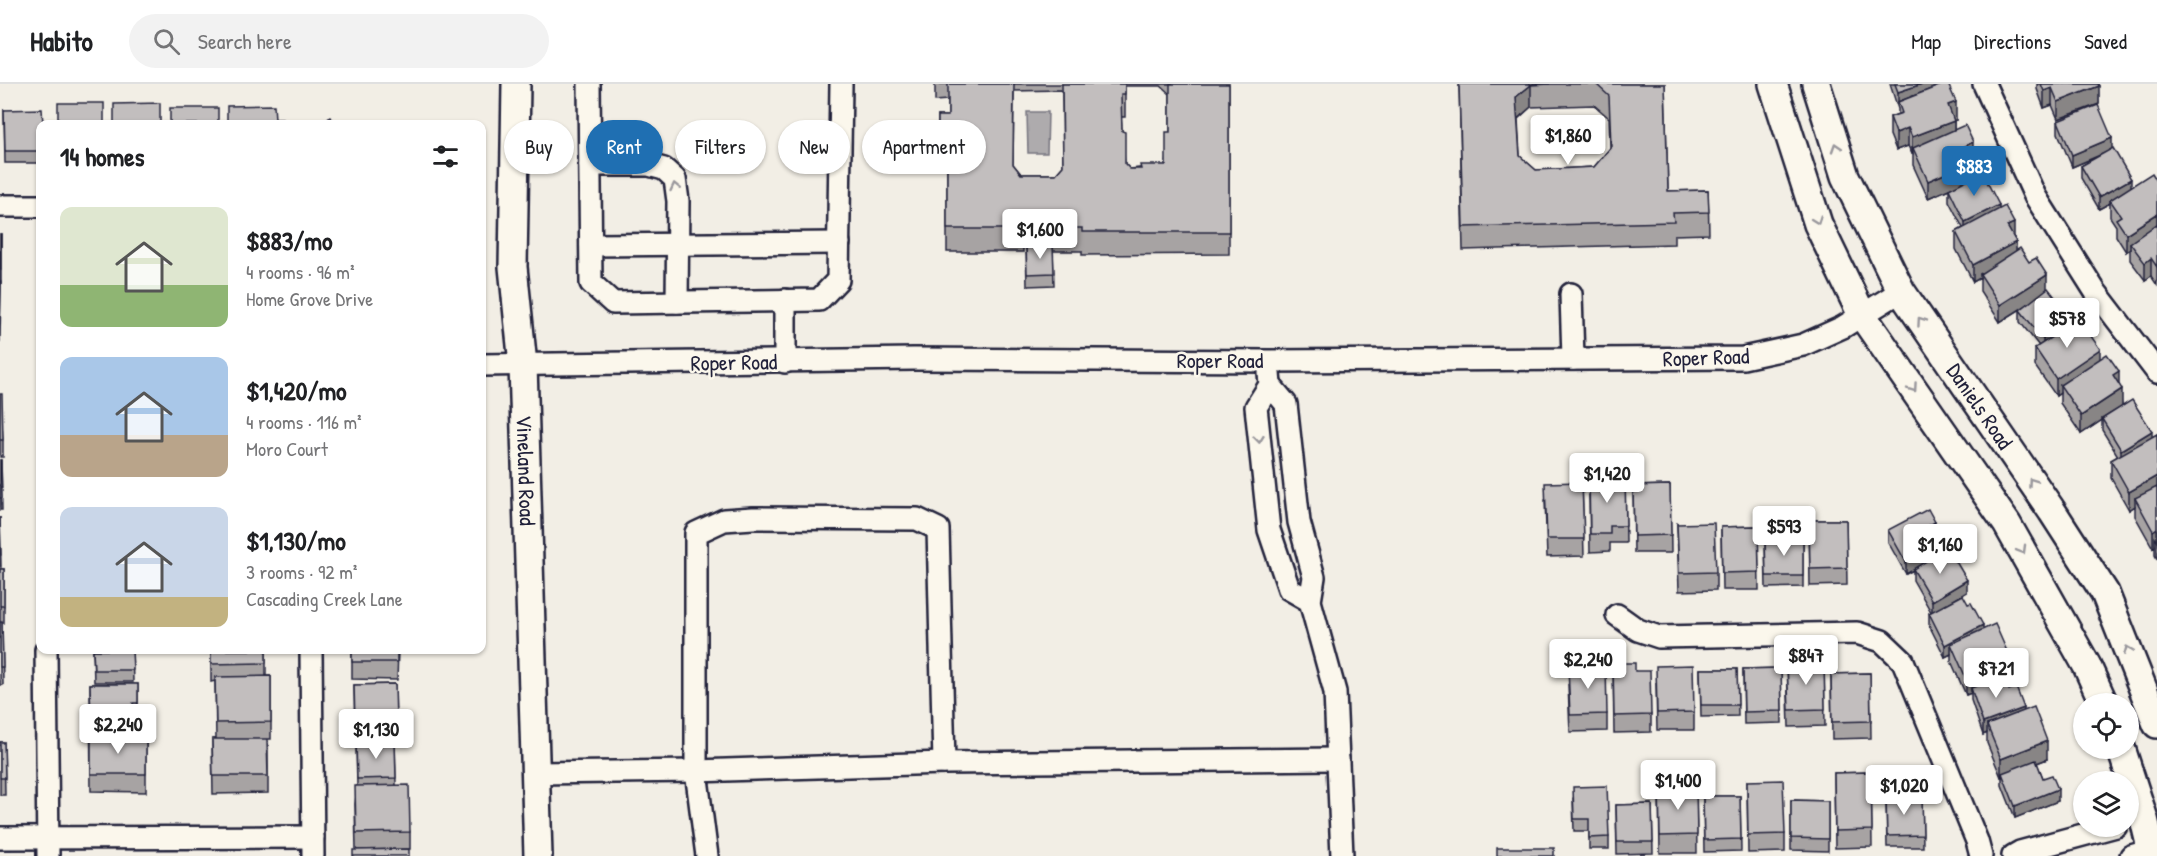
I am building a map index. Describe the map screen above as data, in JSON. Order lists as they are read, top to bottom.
{
  "streets": {
    "main road": ["Daniels Road", "Vineland Road"],
    "street": ["Roper Road"]
  },
  "crossings": [
    ["Roper Road", "Daniels Road"],
    ["Roper Road", "Vineland Road"]
  ],
  "page": {
    "header": "Habito",
    "search": "Search here",
    "nav": ["Map", "Directions", "Saved"],
    "price": [
      "$1,860",
      "$883",
      "$1,600",
      "$578",
      "$1,420",
      "$593",
      "$1,160",
      "$847",
      "$2,240",
      "$721",
      "$2,240",
      "$1,130",
      "$1,400",
      "$1,020"
    ],
    "chip": [
      "Buy",
      "Rent",
      "Filters",
      "New",
      "Apartment"
    ],
    "heading": "14 homes",
    "list": [
      {
        "name": "$883/mo",
        "note": "4 rooms · 96 m² · Home Grove Drive"
      },
      {
        "name": "$1,420/mo",
        "note": "4 rooms · 116 m² · Moro Court"
      },
      {
        "name": "$1,130/mo",
        "note": "3 rooms · 92 m² · Cascading Creek Lane"
      }
    ]
  }
}
